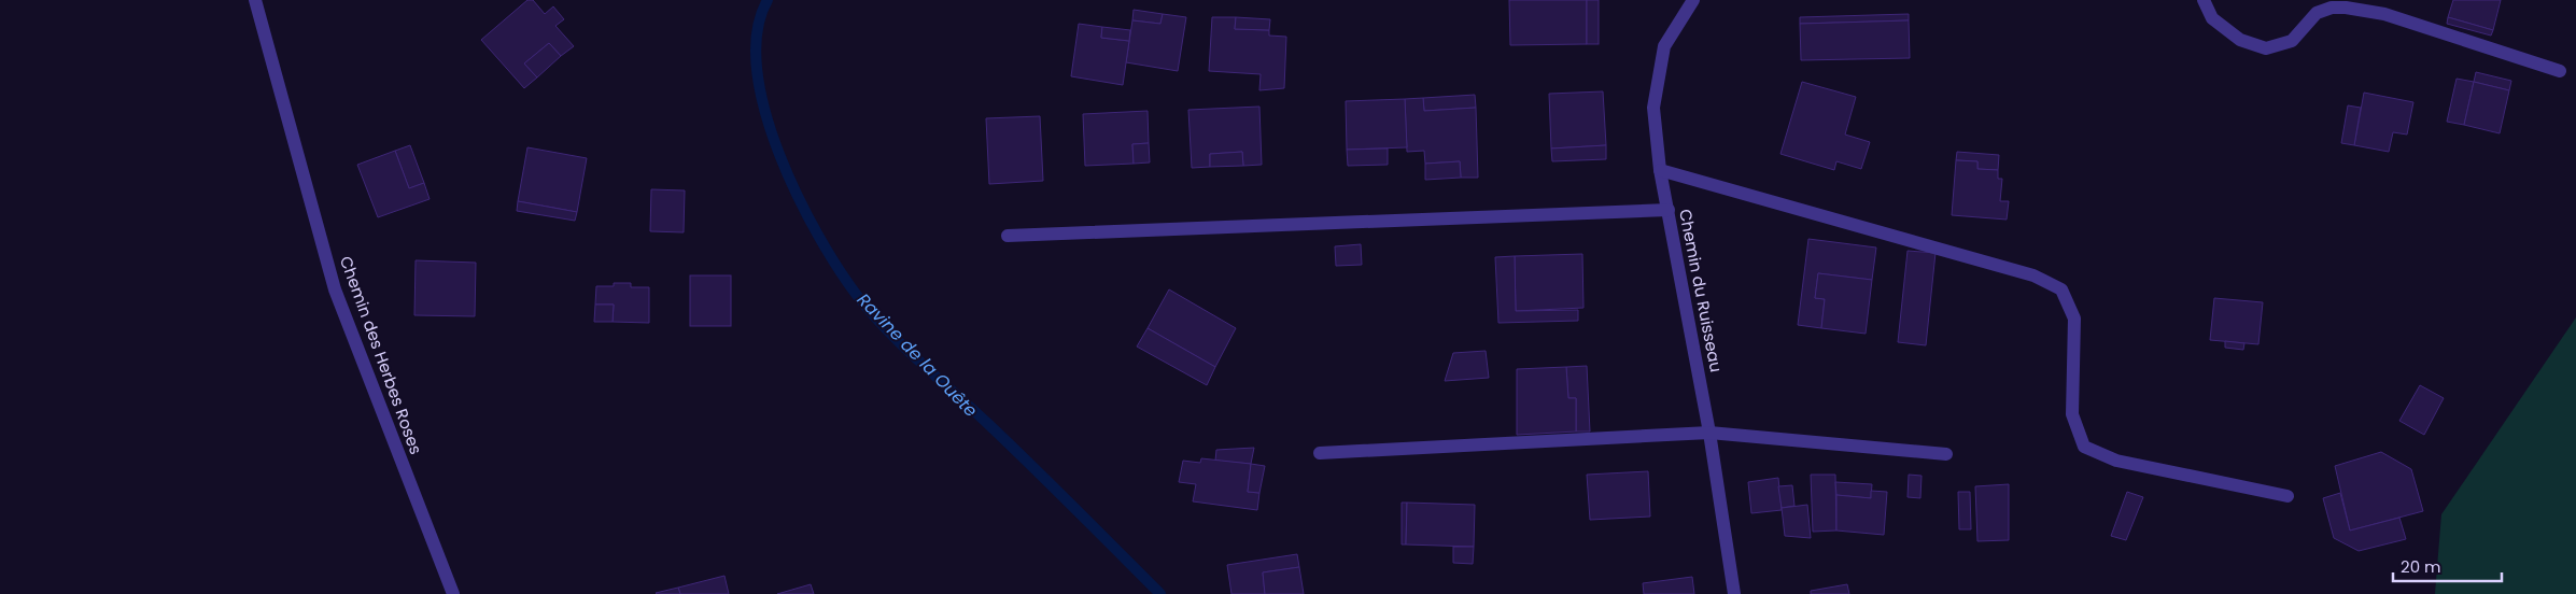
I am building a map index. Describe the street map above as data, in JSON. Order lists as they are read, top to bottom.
{
  "streets": {
    "street": ["Chemin du Ruisseau", "Chemin des Herbes Roses"]
  },
  "water": ["Ravine de la Ouête"],
  "scale_bar": "20 m"
}
